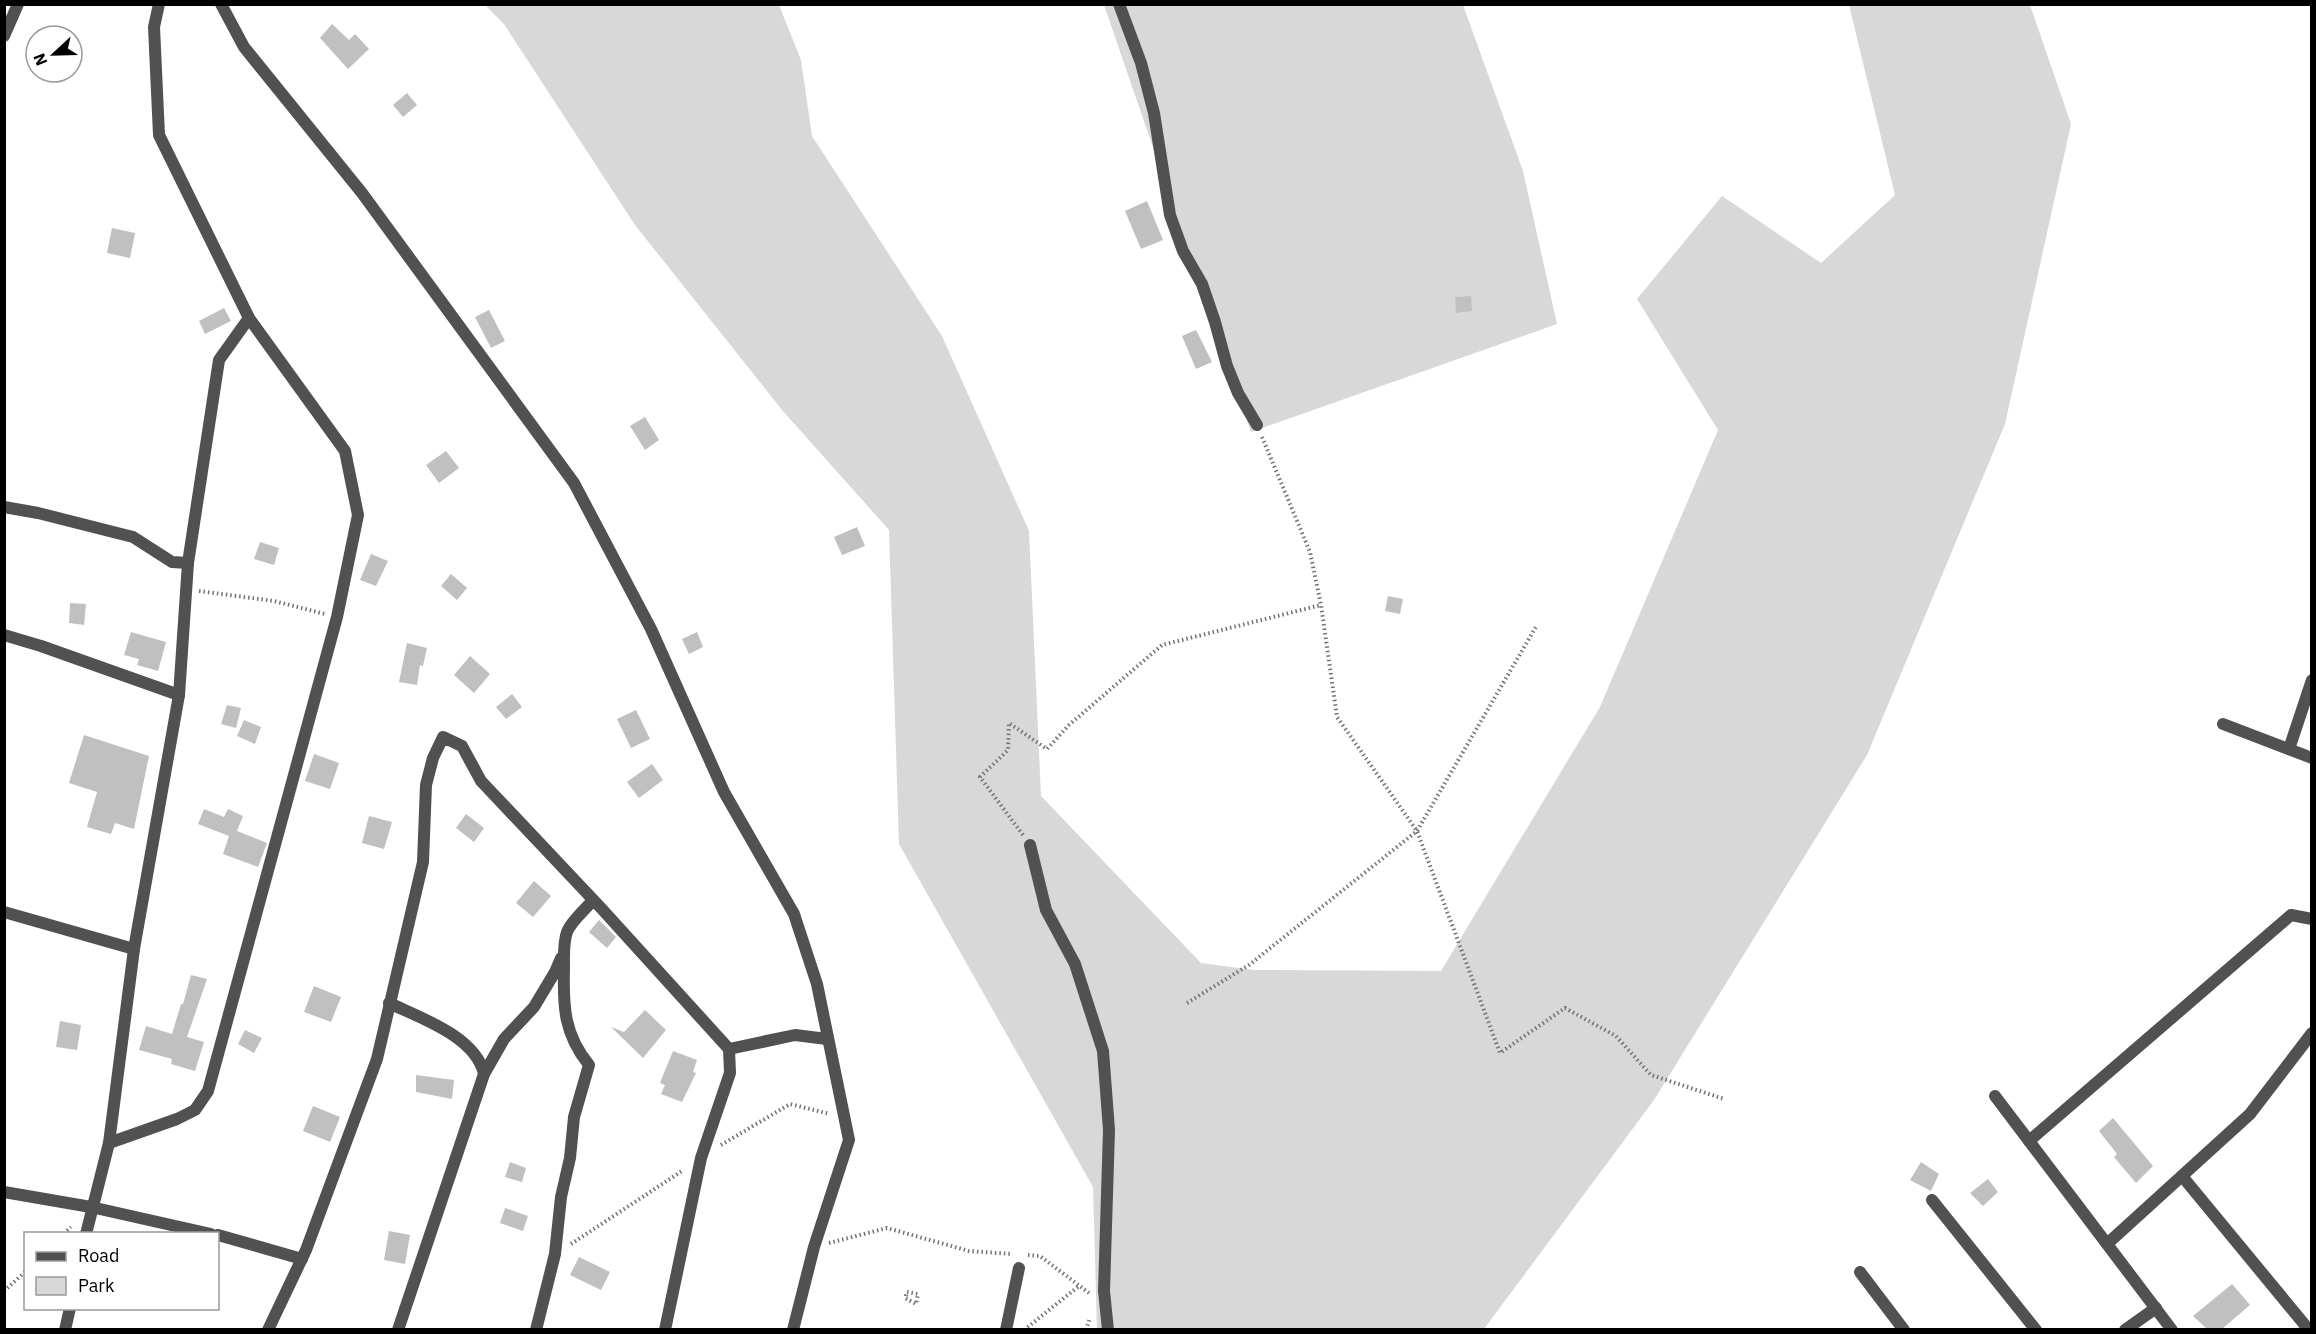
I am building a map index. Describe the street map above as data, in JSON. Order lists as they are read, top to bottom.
{
  "legend": ["Road", "Park"],
  "north": "left"
}
